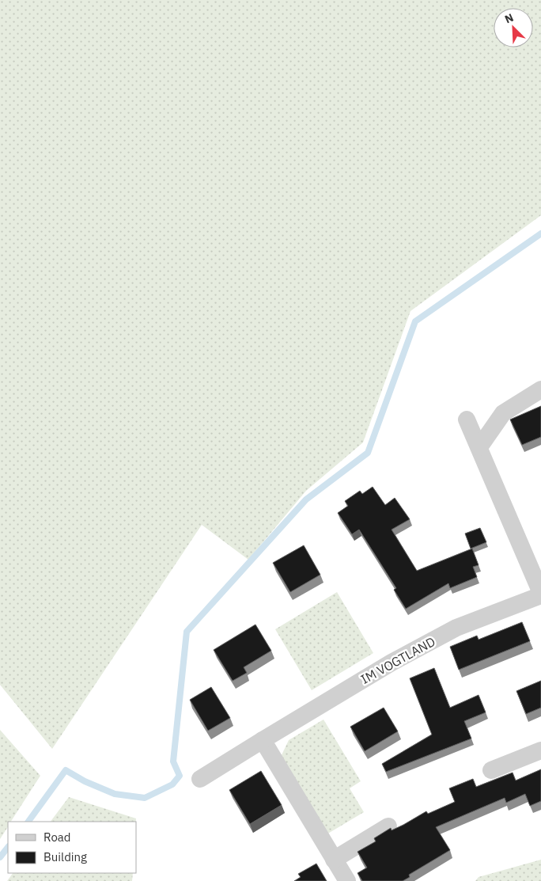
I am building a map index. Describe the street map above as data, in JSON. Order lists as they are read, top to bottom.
{
  "streets": {
    "street": ["IM VOGTLAND"]
  },
  "legend": ["Road", "Building"],
  "north": "top left"
}
